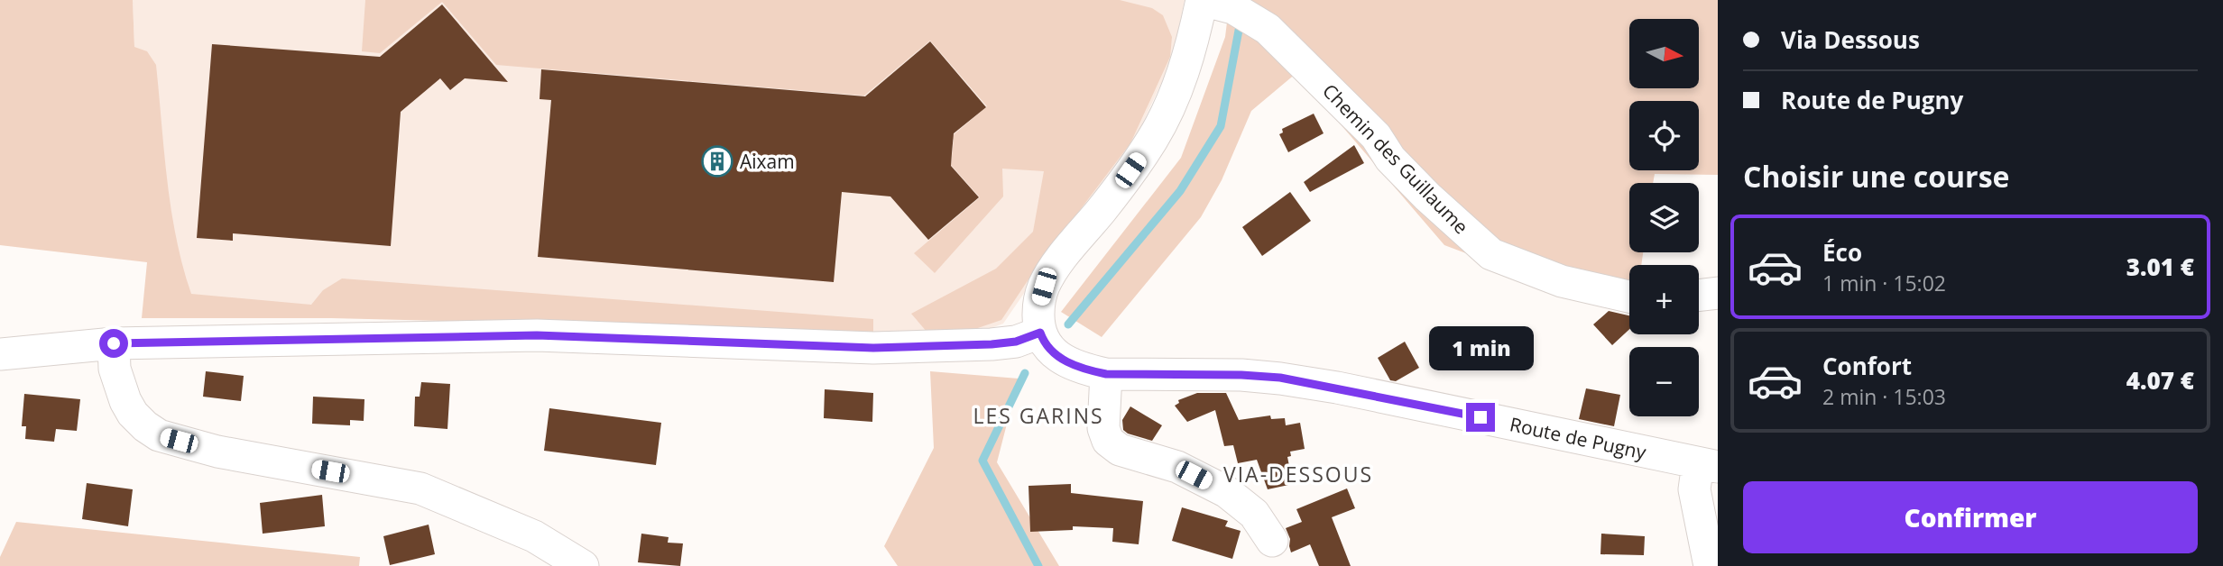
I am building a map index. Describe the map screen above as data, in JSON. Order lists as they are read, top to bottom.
{
  "streets": {
    "street": ["Chemin des Guillaume", "Route de Pugny"]
  },
  "districts": ["LES GARINS", "VIA-DESSOUS"],
  "places": {
    "building": ["Aixam"]
  },
  "north": "right",
  "page": {
    "banner": ["Via Dessous", "Route de Pugny"],
    "map_buttons": ["+", "−"],
    "heading": "Choisir une course",
    "list": [
      {
        "name": "Éco",
        "note": "1 min · 15:02",
        "value": "3.01 €"
      },
      {
        "name": "Confort",
        "note": "2 min · 15:03",
        "value": "4.07 €"
      }
    ],
    "bubble": "1 min",
    "buttons": "Confirmer"
  }
}
